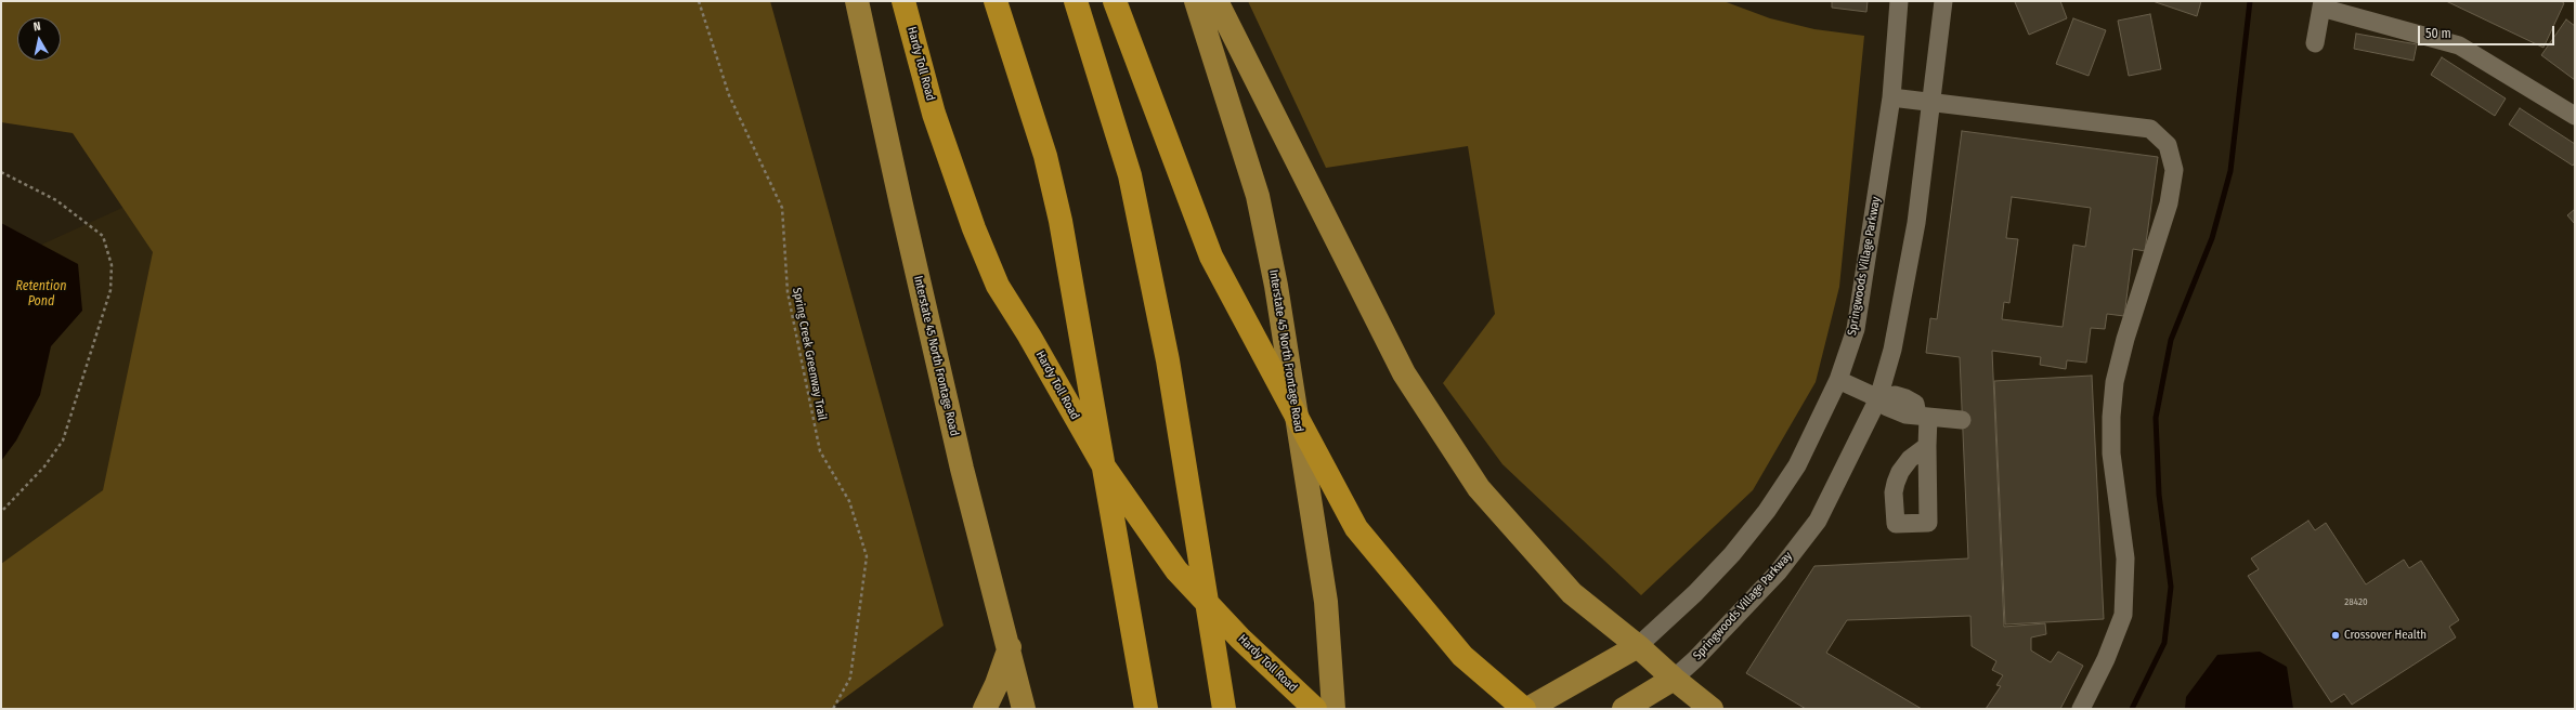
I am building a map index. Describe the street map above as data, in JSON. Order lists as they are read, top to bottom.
{
  "streets": {
    "highway": ["Hardy Toll Road"],
    "main road": ["Springwoods Village Parkway", "Interstate 45 North Frontage Road"],
    "path": ["Spring Creek Greenway Trail"]
  },
  "water": ["Retention Pond"],
  "places": ["Crossover Health"],
  "house_numbers": ["28420"],
  "scale_bar": "50 m",
  "north": "top"
}
